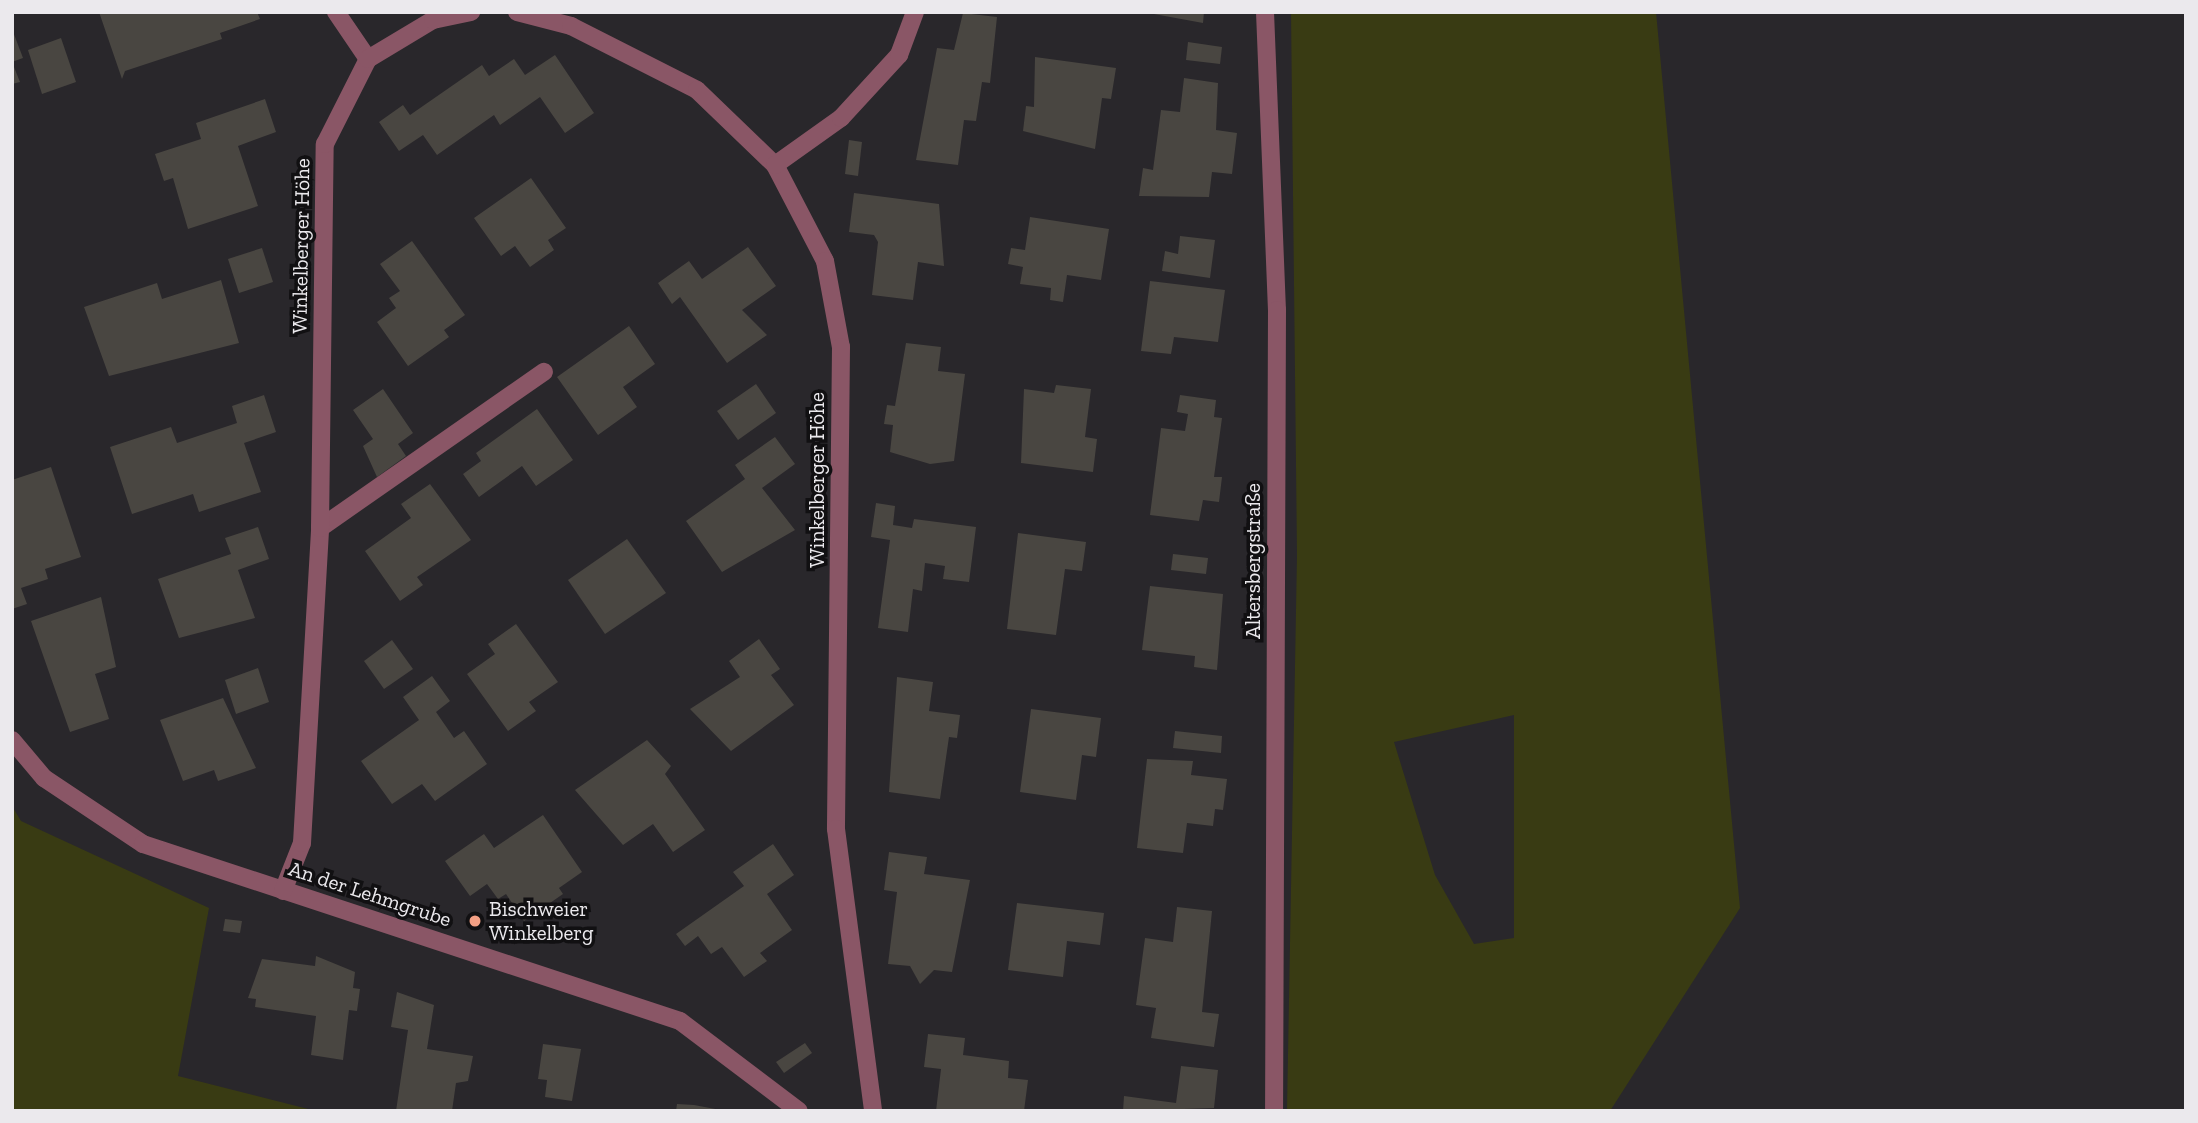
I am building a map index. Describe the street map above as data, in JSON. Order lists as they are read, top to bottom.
{
  "streets": {
    "street": ["Winkelberger Höhe", "Altersbergstraße", "An der Lehmgrube"]
  },
  "crossings": [
    ["Winkelberger Höhe", "An der Lehmgrube"]
  ],
  "places": ["Bischweier Winkelberg"]
}
